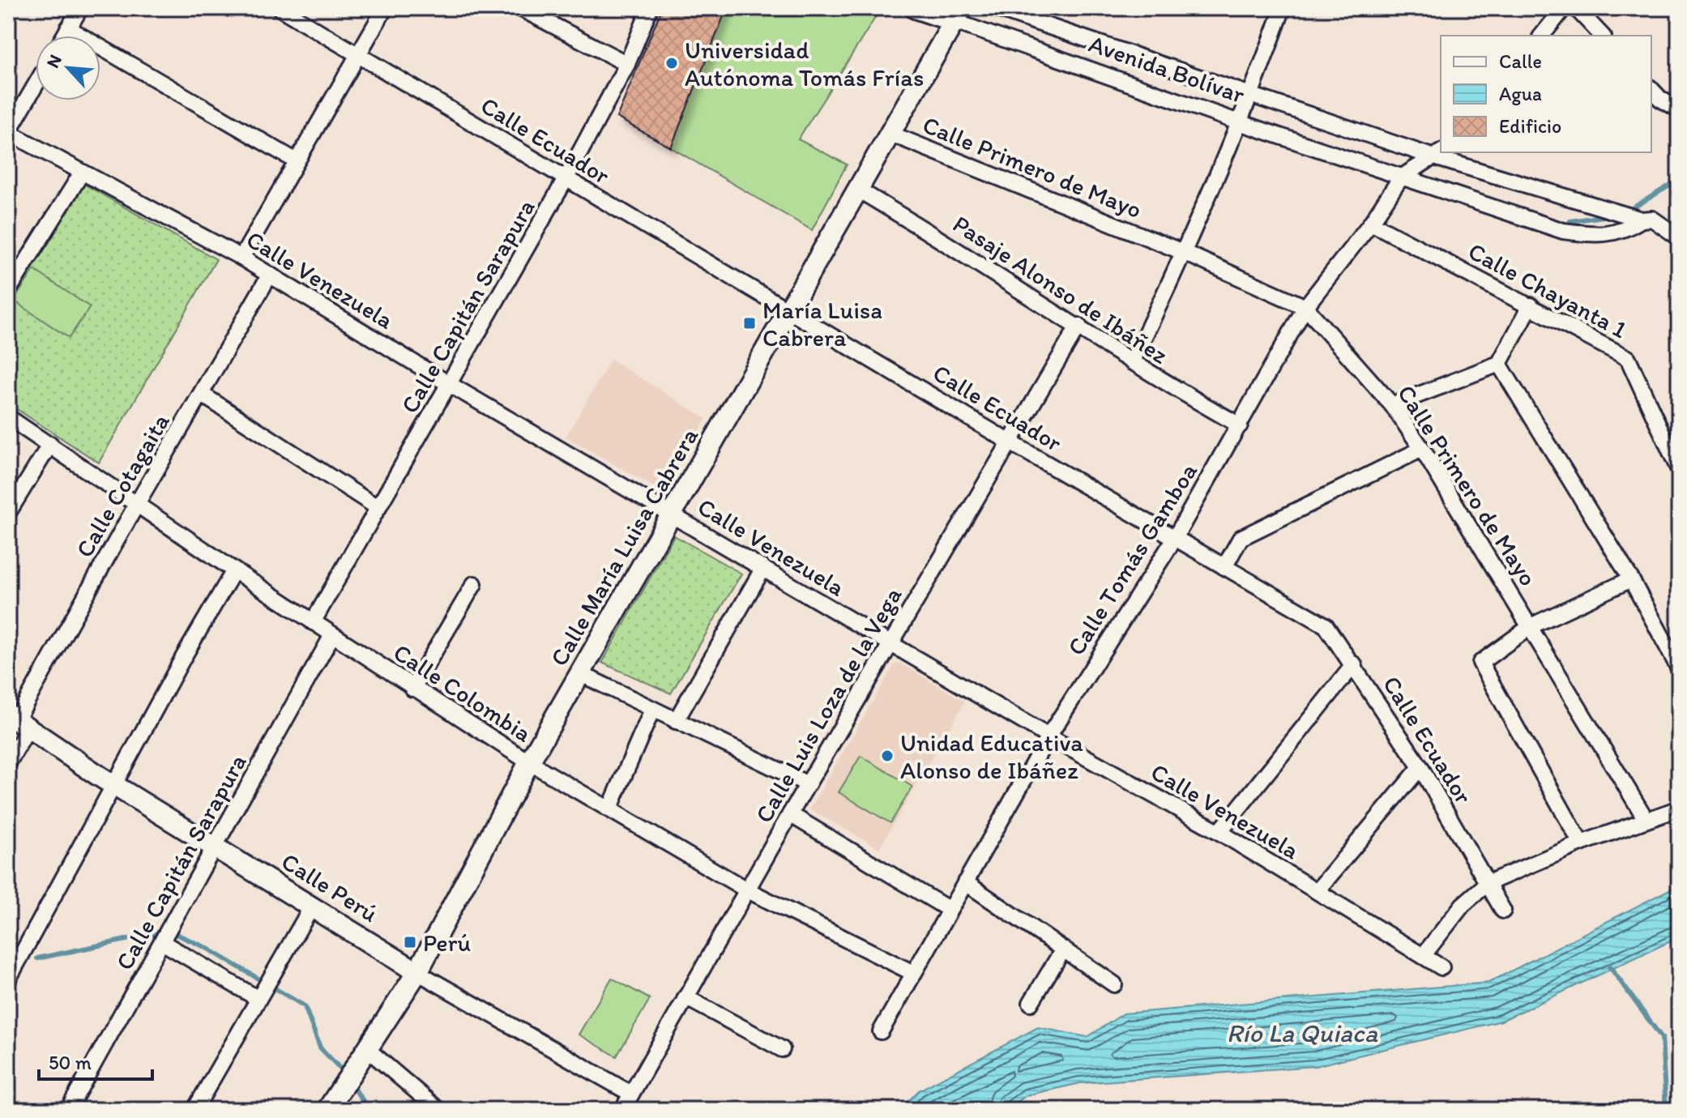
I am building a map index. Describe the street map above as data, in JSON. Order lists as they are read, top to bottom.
{
  "streets": {
    "street": [
      "Avenida Bolívar",
      "Calle Ecuador",
      "Calle Primero de Mayo",
      "Calle Venezuela",
      "Pasaje Alonso de Ibáñez",
      "Calle Chayanta 1",
      "Calle Capitán Sarapura",
      "Calle Cotagaita",
      "Calle María Luisa Cabrera",
      "Calle Tomás Gamboa",
      "Calle Colombia",
      "Calle Luis Loza de la Vega",
      "Calle Perú"
    ]
  },
  "crossings": [
    ["Avenida Bolívar", "Calle María Luisa Cabrera"],
    ["Avenida Bolívar", "Calle Tomás Gamboa"],
    ["Calle Ecuador", "Calle Capitán Sarapura"],
    ["Calle Ecuador", "Calle María Luisa Cabrera"],
    ["Calle Ecuador", "Calle Tomás Gamboa"],
    ["Calle Ecuador", "Calle Luis Loza de la Vega"],
    ["Calle Primero de Mayo", "Calle María Luisa Cabrera"],
    ["Calle Primero de Mayo", "Calle Tomás Gamboa"],
    ["Calle Venezuela", "Calle Capitán Sarapura"],
    ["Calle Venezuela", "Calle Cotagaita"],
    ["Calle Venezuela", "Calle María Luisa Cabrera"],
    ["Calle Venezuela", "Calle Tomás Gamboa"],
    ["Calle Venezuela", "Calle Luis Loza de la Vega"],
    ["Pasaje Alonso de Ibáñez", "Calle María Luisa Cabrera"],
    ["Pasaje Alonso de Ibáñez", "Calle Tomás Gamboa"],
    ["Pasaje Alonso de Ibáñez", "Calle Luis Loza de la Vega"],
    ["Calle Chayanta 1", "Calle Tomás Gamboa"],
    ["Calle Capitán Sarapura", "Calle Colombia"],
    ["Calle Capitán Sarapura", "Calle Perú"],
    ["Calle Cotagaita", "Calle Colombia"],
    ["Calle Cotagaita", "Calle Perú"],
    ["Calle María Luisa Cabrera", "Calle Colombia"],
    ["Calle María Luisa Cabrera", "Calle Perú"],
    ["Calle Tomás Gamboa", "Calle Colombia"],
    ["Calle Colombia", "Calle Luis Loza de la Vega"],
    ["Calle Luis Loza de la Vega", "Calle Perú"]
  ],
  "water": ["Río La Quiaca"],
  "places": {
    "other": ["Universidad Autónoma Tomás Frías", "Unidad Educativa Alonso de Ibáñez"],
    "transit": ["María Luisa Cabrera", "Perú"]
  },
  "legend": ["Calle", "Agua", "Edificio"],
  "scale_bar": "50 m",
  "north": "top left"
}
